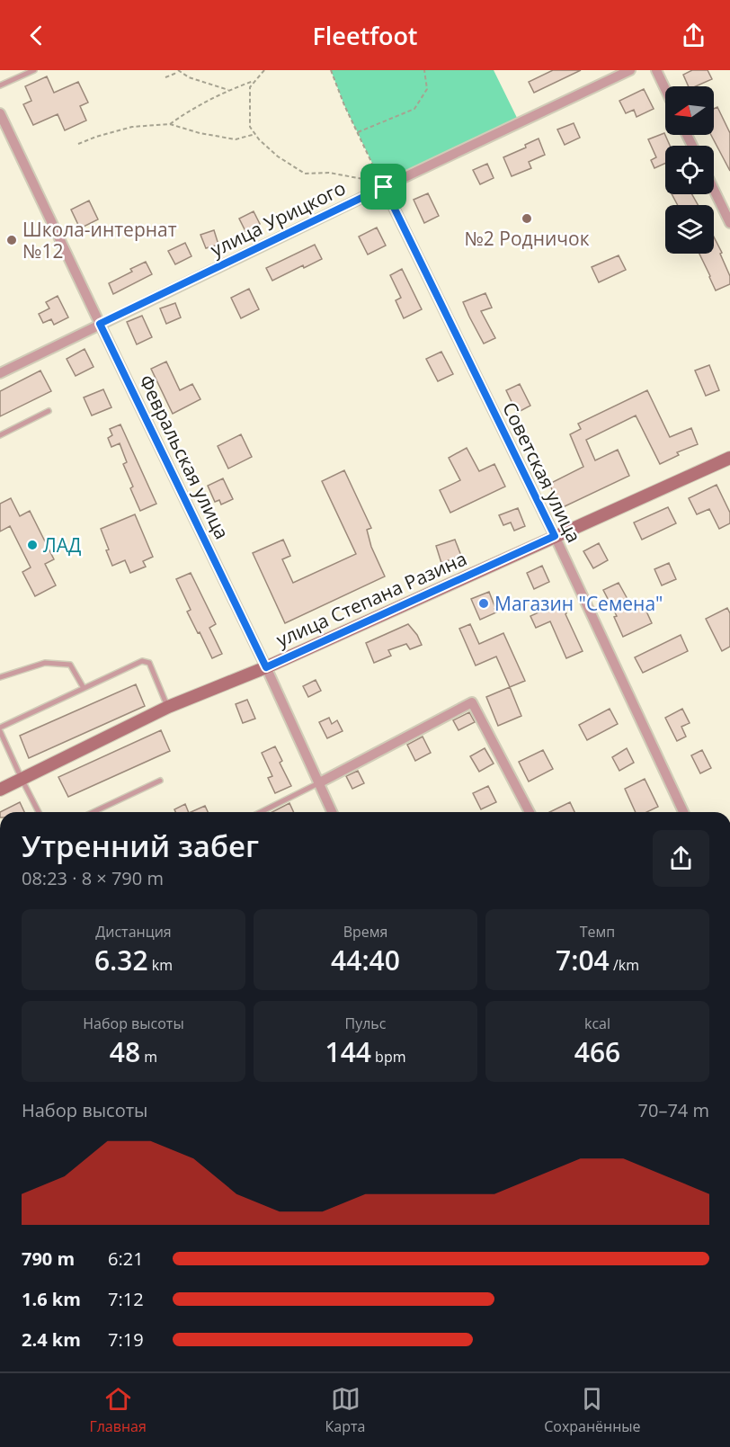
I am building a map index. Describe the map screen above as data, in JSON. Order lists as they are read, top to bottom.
{
  "streets": {
    "main road": ["улица Степана Разина"],
    "street": ["улица Урицкого", "Февральская улица", "Советская улица"]
  },
  "crossings": [
    ["улица Урицкого", "Февральская улица"],
    ["улица Урицкого", "Советская улица"],
    ["Февральская улица", "улица Степана Разина"],
    ["Советская улица", "улица Степана Разина"]
  ],
  "places": [
    "№2 Родничок",
    "Школа-интернат №12",
    "ЛАД",
    "Магазин \"Семена\""
  ],
  "north": "left",
  "page": {
    "header": "Fleetfoot",
    "heading": ["Утренний забег", "08:23 · 8 × 790 m"],
    "stats": [
      ["Дистанция", "6.32 km"],
      ["Время", "44:40"],
      ["Темп", "7:04 /km"],
      ["Набор высоты", "48 m"],
      ["Пульс", "144 bpm"],
      ["kcal", "466"]
    ],
    "chart": ["Набор высоты", "70–74 m"],
    "list": [
      {
        "name": "790 m",
        "note": "6:21"
      },
      {
        "name": "1.6 km",
        "note": "7:12"
      },
      {
        "name": "2.4 km",
        "note": "7:19"
      }
    ],
    "tabs": ["Главная", "Карта", "Сохранённые"]
  }
}
